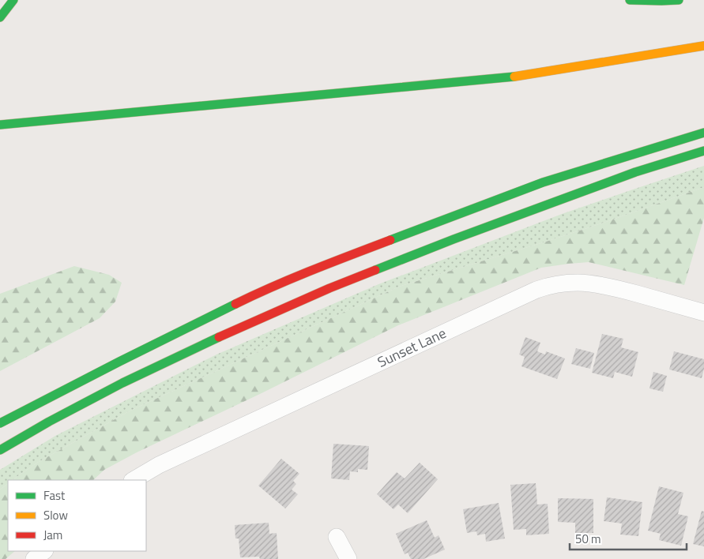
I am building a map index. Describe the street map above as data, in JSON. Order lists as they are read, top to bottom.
{
  "streets": {
    "street": ["Sunset Lane"]
  },
  "legend": ["Fast", "Slow", "Jam"],
  "scale_bar": "50 m"
}
